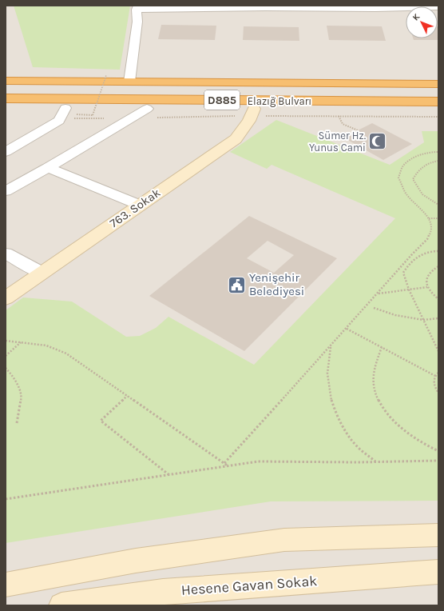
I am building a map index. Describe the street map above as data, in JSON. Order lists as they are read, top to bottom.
{
  "streets": {
    "highway": ["D885", "Elazığ Bulvarı"],
    "street": ["763. Sokak", "Hesene Gavan Sokak"]
  },
  "places": {
    "mosque": ["Sümer Hz. Yunus Cami"],
    "public building": ["Yenişehir Belediyesi"]
  },
  "north": "top left"
}
